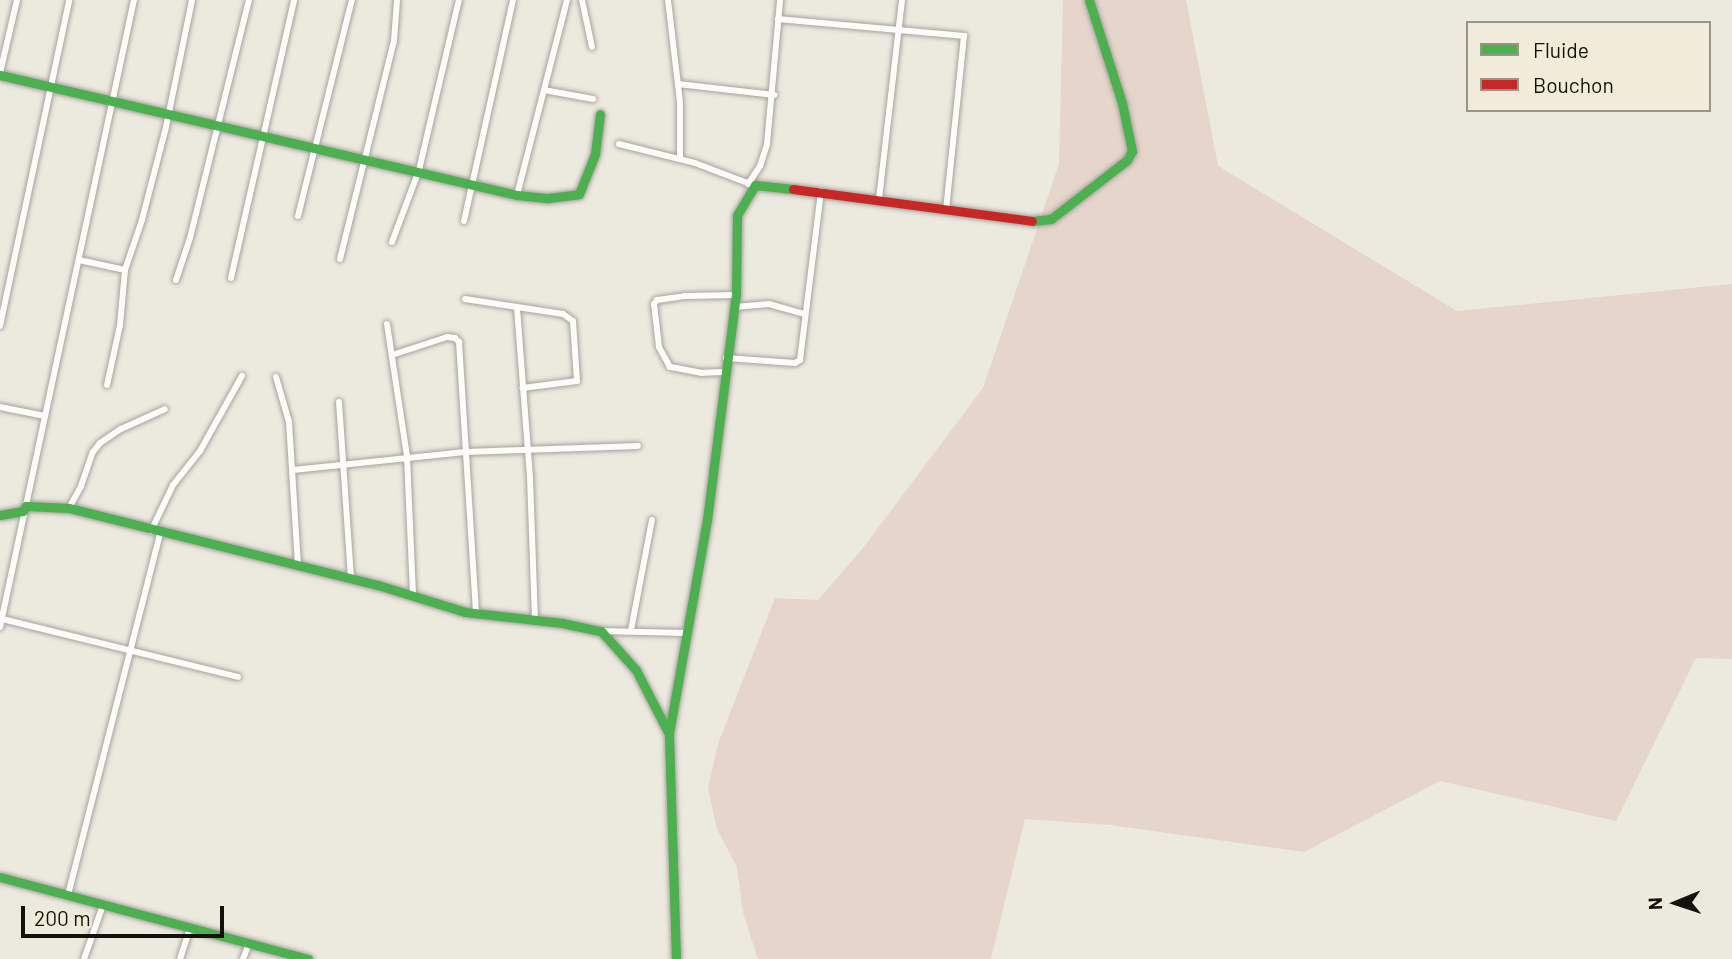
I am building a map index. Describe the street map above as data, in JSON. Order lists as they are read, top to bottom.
{
  "legend": ["Fluide", "Bouchon"],
  "scale_bar": "200 m",
  "north": "left"
}
